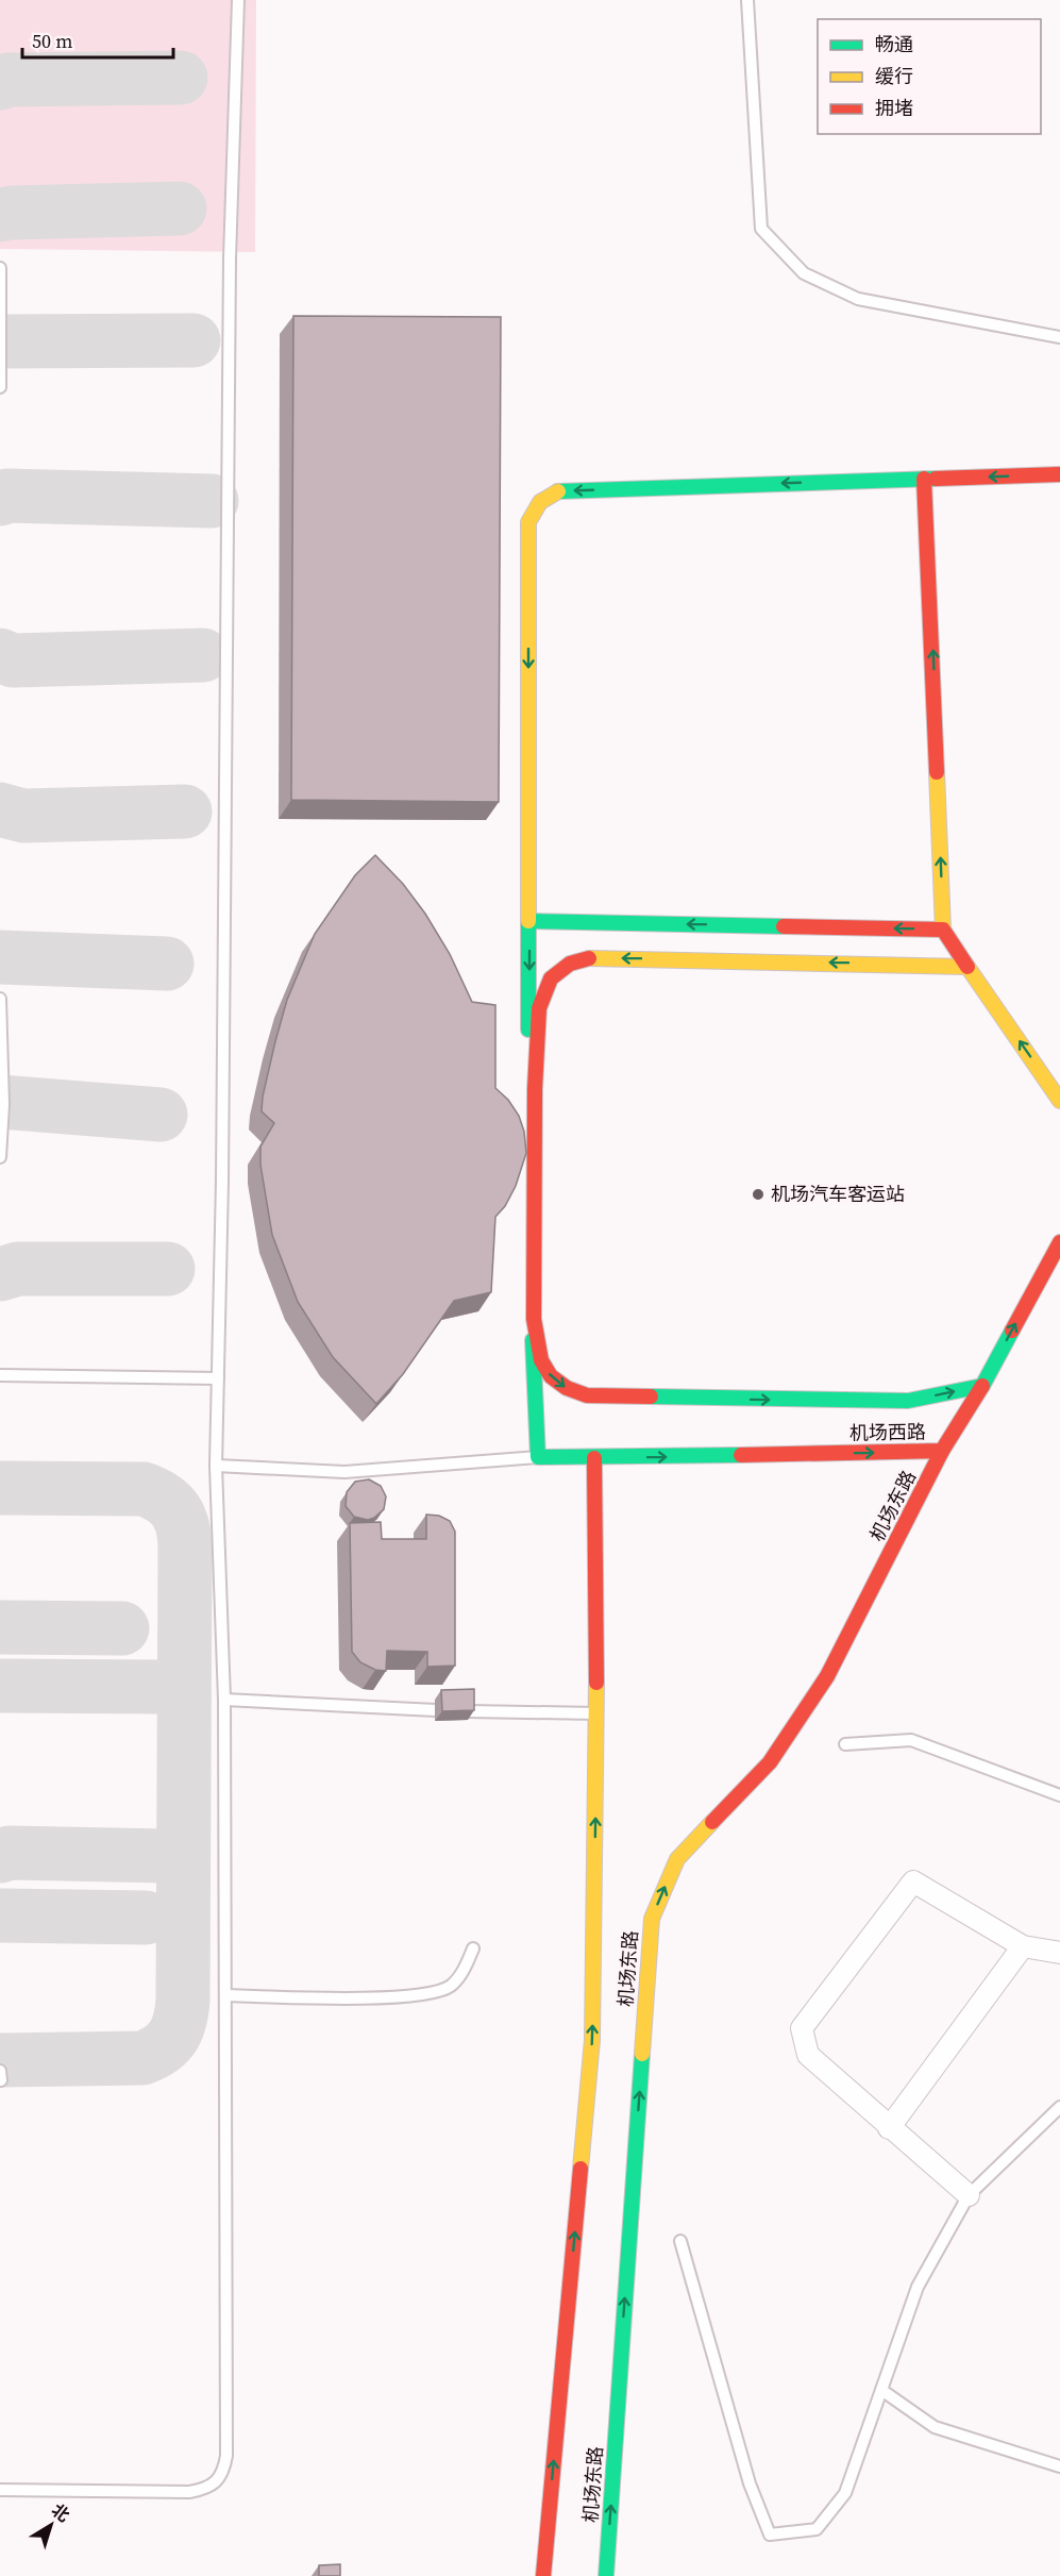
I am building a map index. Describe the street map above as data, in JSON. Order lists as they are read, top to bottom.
{
  "streets": {
    "main road": ["机场西路", "机场东路"]
  },
  "crossings": [
    ["机场西路", "机场东路"]
  ],
  "one_way": ["机场西路", "机场东路"],
  "places": ["机场汽车客运站"],
  "legend": ["畅通", "缓行", "拥堵"],
  "scale_bar": "50 m",
  "north": "top right"
}
